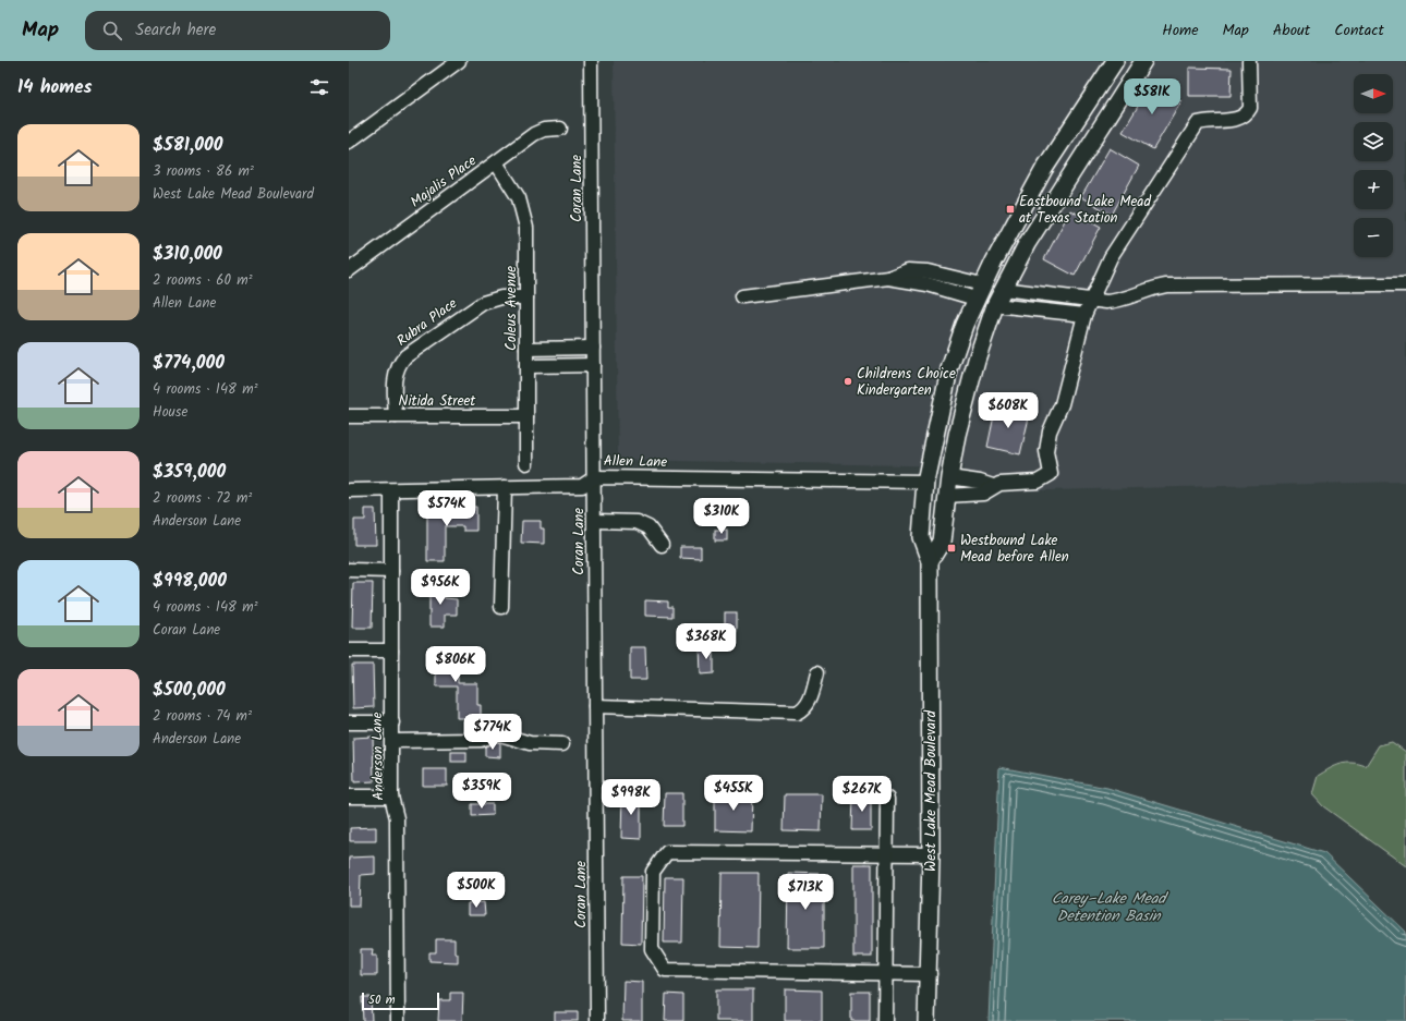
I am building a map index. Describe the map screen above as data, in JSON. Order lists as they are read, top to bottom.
{
  "streets": {
    "main road": ["West Lake Mead Boulevard"],
    "street": [
      "Majalis Place",
      "Coran Lane",
      "Coleus Avenue",
      "Rubra Place",
      "Nitida Street",
      "Allen Lane",
      "Anderson Lane"
    ]
  },
  "crossings": [
    ["Majalis Place", "Coleus Avenue"],
    ["Coran Lane", "Allen Lane"],
    ["Coleus Avenue", "Rubra Place"],
    ["Coleus Avenue", "Nitida Street"],
    ["Rubra Place", "Nitida Street"],
    ["Allen Lane", "Anderson Lane"],
    ["Allen Lane", "West Lake Mead Boulevard"]
  ],
  "water": ["Carey–Lake Mead Detention Basin"],
  "places": {
    "transit": ["Eastbound Lake Mead at Texas Station", "Westbound Lake Mead before Allen"],
    "other": ["Childrens Choice Kindergarten"]
  },
  "scale_bar": "50 m",
  "north": "right",
  "page": {
    "header": "Map",
    "search": "Search here",
    "nav": [
      "Home",
      "Map",
      "About",
      "Contact"
    ],
    "heading": "14 homes",
    "map_buttons": ["+", "−"],
    "price": [
      "$581K",
      "$608K",
      "$574K",
      "$310K",
      "$956K",
      "$368K",
      "$806K",
      "$774K",
      "$359K",
      "$455K",
      "$267K",
      "$998K",
      "$500K",
      "$713K"
    ],
    "list": [
      {
        "name": "$581,000",
        "note": "3 rooms · 86 m² · West Lake Mead Boulevard"
      },
      {
        "name": "$310,000",
        "note": "2 rooms · 60 m² · Allen Lane"
      },
      {
        "name": "$774,000",
        "note": "4 rooms · 148 m² · House"
      },
      {
        "name": "$359,000",
        "note": "2 rooms · 72 m² · Anderson Lane"
      },
      {
        "name": "$998,000",
        "note": "4 rooms · 148 m² · Coran Lane"
      },
      {
        "name": "$500,000",
        "note": "2 rooms · 74 m² · Anderson Lane"
      }
    ],
    "scale": "50 m"
  }
}
